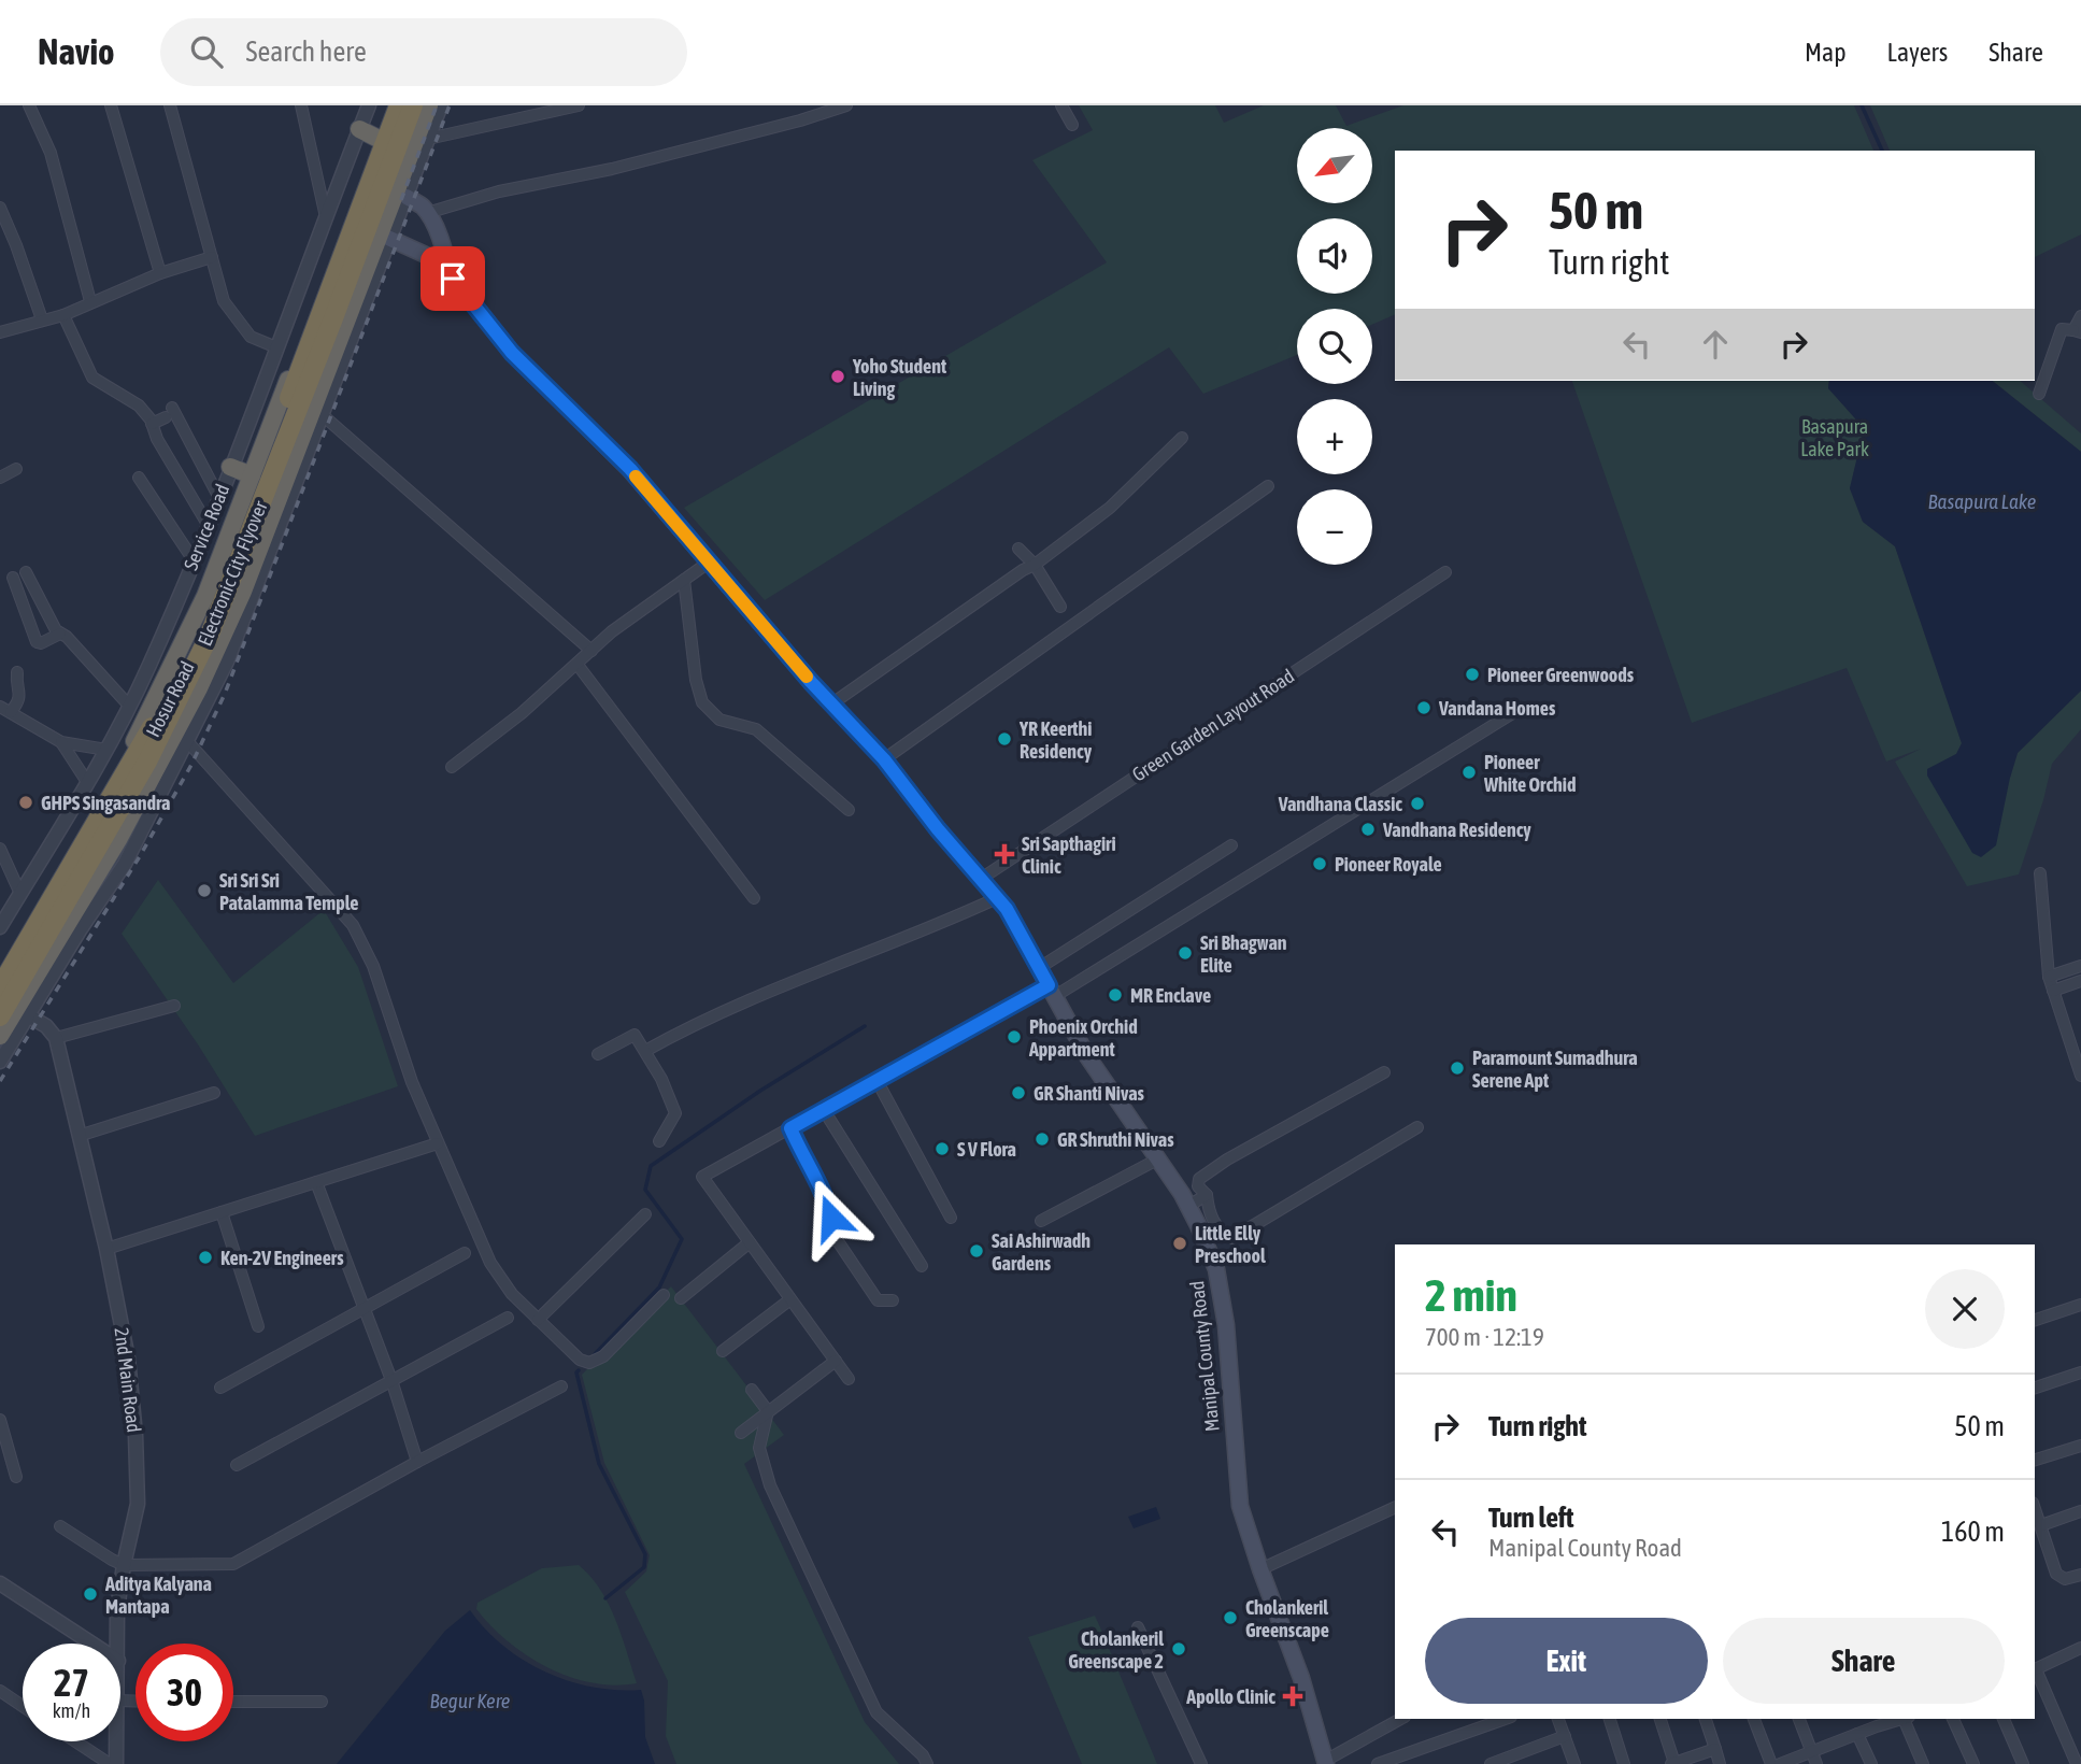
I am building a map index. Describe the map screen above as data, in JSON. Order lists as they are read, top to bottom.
{
  "streets": {
    "highway": ["Electronic City Flyover", "Hosur Road"],
    "main road": ["Manipal County Road"],
    "street": ["Service Road", "Green Garden Layout Road", "2nd Main Road"]
  },
  "crossings": [
    ["Hosur Road", "Manipal County Road"],
    ["Green Garden Layout Road", "Manipal County Road"]
  ],
  "water": ["Basapura Lake", "Begur Kere"],
  "parks": ["Basapura Lake Park"],
  "places": {
    "other": [
      "Yoho Student Living",
      "Pioneer Greenwoods",
      "Vandana Homes",
      "YR Keerthi Residency",
      "Pioneer White Orchid",
      "GHPS Singasandra",
      "Vandhana Classic",
      "Vandhana Residency",
      "Pioneer Royale",
      "Sri Sri Sri Patalamma Temple",
      "Sri Bhagwan Elite",
      "MR Enclave",
      "Phoenix Orchid Appartment",
      "Paramount Sumadhura Serene Apt",
      "GR Shanti Nivas",
      "GR Shruthi Nivas",
      "S V Flora",
      "Little Elly Preschool",
      "Sai Ashirwadh Gardens",
      "Ken-2V Engineers",
      "Aditya Kalyana Mantapa",
      "Cholankeril Greenscape",
      "Cholankeril Greenscape 2"
    ],
    "health": ["Sri Sapthagiri Clinic", "Apollo Clinic"]
  },
  "north": "bottom left",
  "page": {
    "header": "Navio",
    "search": "Search here",
    "nav": ["Map", "Layers", "Share"],
    "map_buttons": ["+", "−"],
    "turn": ["50 m", "Turn right"],
    "heading": ["2 min", "700 m · 12:19"],
    "list": [
      {
        "name": "Turn right",
        "value": "50 m"
      },
      {
        "name": "Turn left",
        "note": "Manipal County Road",
        "value": "160 m"
      }
    ],
    "buttons": ["Exit", "Share"],
    "speed": "27 km/h",
    "limit": "30"
  }
}
